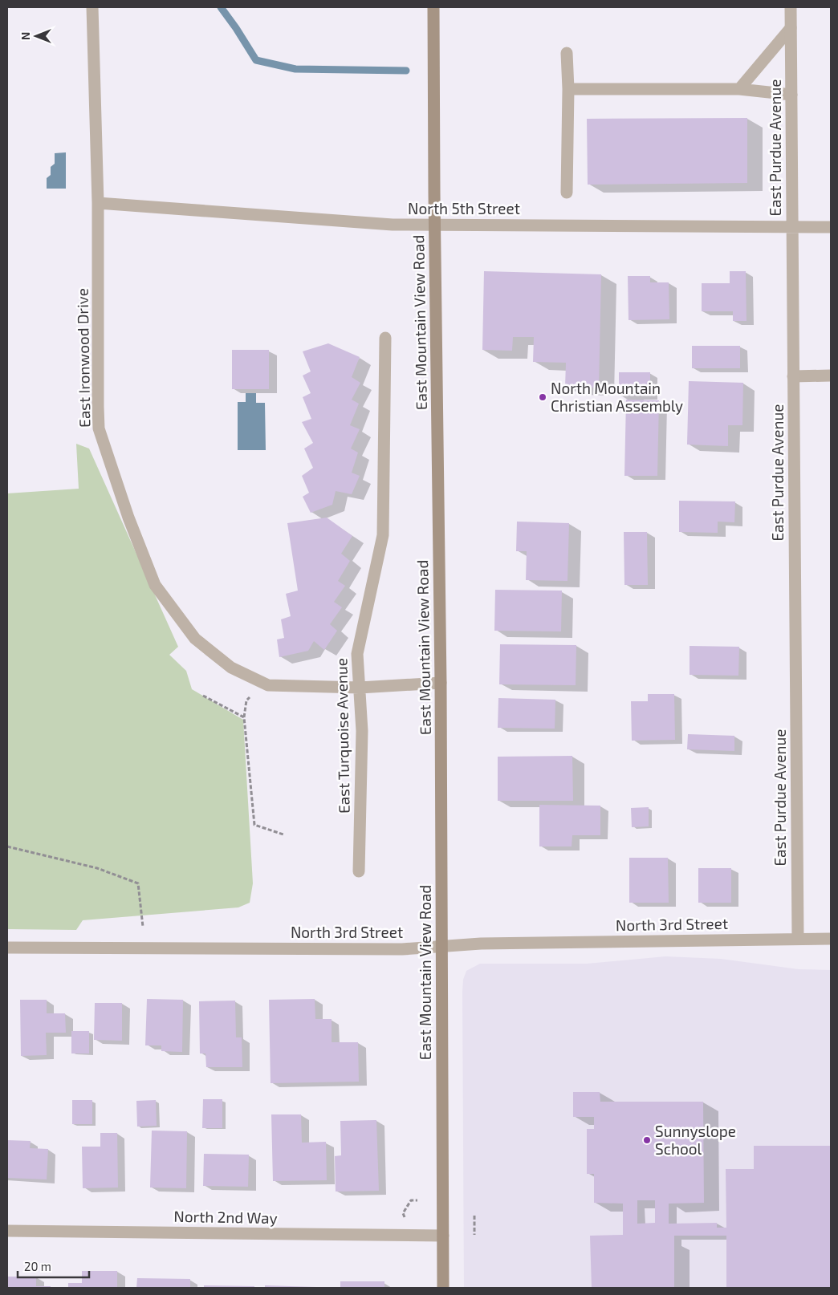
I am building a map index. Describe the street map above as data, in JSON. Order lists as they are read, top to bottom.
{
  "streets": {
    "street": [
      "East Purdue Avenue",
      "North 5th Street",
      "East Mountain View Road",
      "East Ironwood Drive",
      "East Turquoise Avenue",
      "North 3rd Street",
      "North 2nd Way"
    ]
  },
  "crossings": [
    ["East Purdue Avenue", "North 5th Street"],
    ["East Purdue Avenue", "North 3rd Street"],
    ["North 5th Street", "East Mountain View Road"],
    ["North 5th Street", "East Ironwood Drive"],
    ["East Mountain View Road", "East Ironwood Drive"],
    ["East Mountain View Road", "North 3rd Street"],
    ["East Mountain View Road", "North 2nd Way"],
    ["East Ironwood Drive", "East Turquoise Avenue"]
  ],
  "places": ["North Mountain Christian Assembly", "Sunnyslope School"],
  "scale_bar": "20 m",
  "north": "left"
}
